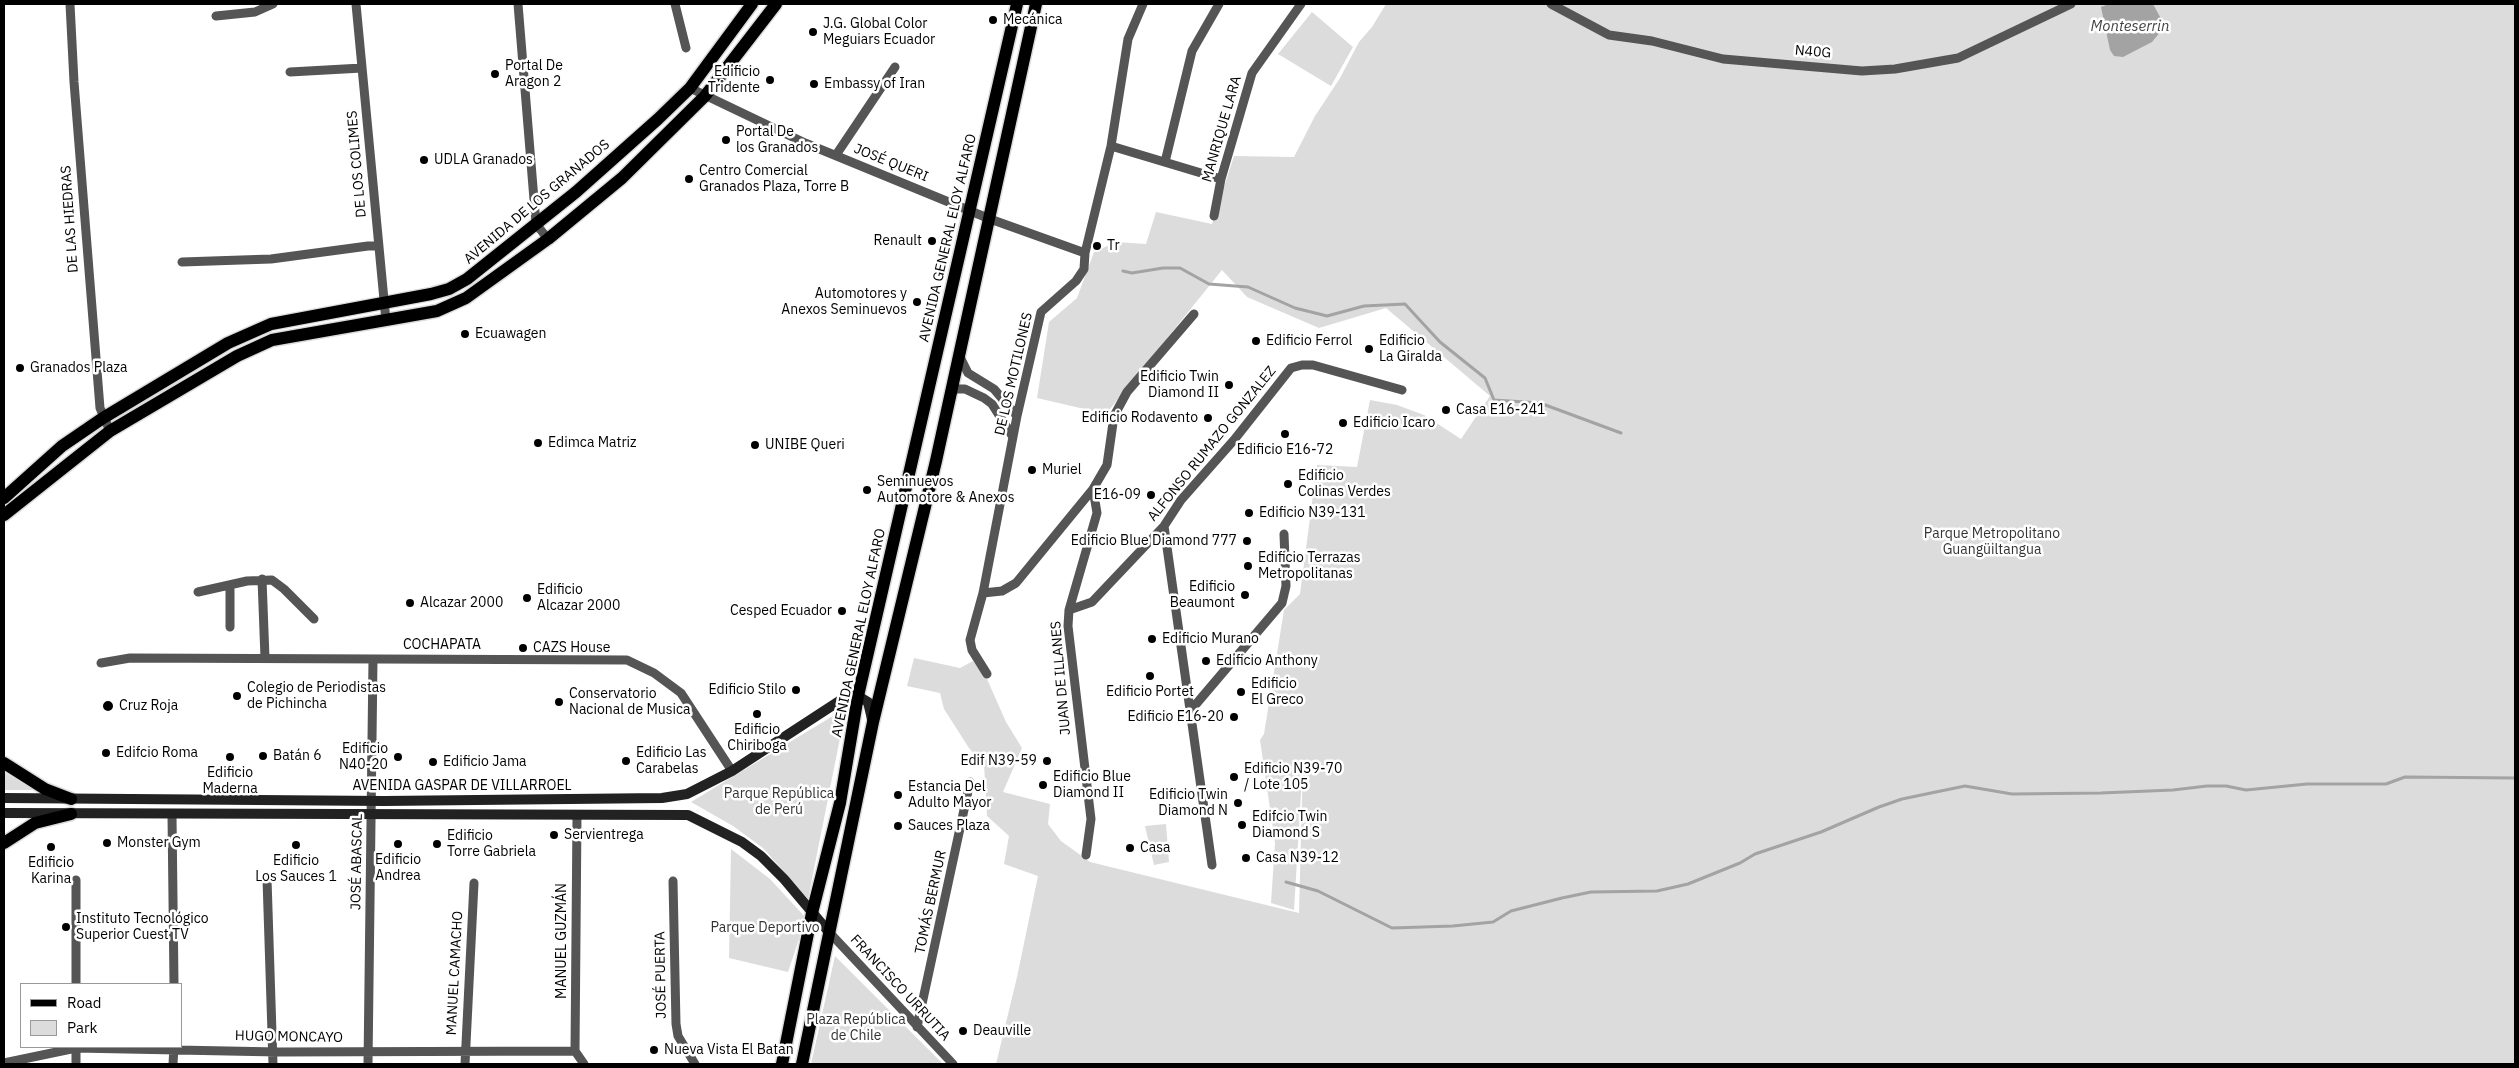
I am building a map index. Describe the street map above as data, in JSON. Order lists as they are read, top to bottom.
{
  "streets": {
    "main road": ["AVENIDA DE LOS GRANADOS", "AVENIDA GENERAL ELOY ALFARO", "AVENIDA GASPAR DE VILLARROEL"],
    "street": [
      "N40G",
      "MANRIQUE LARA",
      "JOSÉ QUERI",
      "DE LOS COLIMES",
      "DE LAS HIEDRAS",
      "DE LOS MOTILONES",
      "ALFONSO RUMAZO GONZALEZ",
      "COCHAPATA",
      "JUAN DE ILLANES",
      "JOSÉ ABASCAL",
      "TOMÁS BERMUR",
      "MANUEL GUZMÁN",
      "MANUEL CAMACHO",
      "JOSÉ PUERTA",
      "FRANCISCO URRUTIA",
      "HUGO MONCAYO"
    ]
  },
  "crossings": [
    ["JOSÉ QUERI", "AVENIDA DE LOS GRANADOS"],
    ["JOSÉ QUERI", "AVENIDA GENERAL ELOY ALFARO"],
    ["JOSÉ QUERI", "DE LOS MOTILONES"],
    ["DE LOS COLIMES", "AVENIDA DE LOS GRANADOS"],
    ["AVENIDA DE LOS GRANADOS", "DE LAS HIEDRAS"],
    ["AVENIDA GENERAL ELOY ALFARO", "AVENIDA GASPAR DE VILLARROEL"],
    ["ALFONSO RUMAZO GONZALEZ", "JUAN DE ILLANES"],
    ["COCHAPATA", "AVENIDA GASPAR DE VILLARROEL"],
    ["COCHAPATA", "JOSÉ ABASCAL"],
    ["AVENIDA GASPAR DE VILLARROEL", "JOSÉ ABASCAL"],
    ["JOSÉ ABASCAL", "HUGO MONCAYO"],
    ["TOMÁS BERMUR", "FRANCISCO URRUTIA"],
    ["MANUEL GUZMÁN", "HUGO MONCAYO"],
    ["MANUEL CAMACHO", "HUGO MONCAYO"]
  ],
  "water": ["Monteserrin"],
  "parks": [
    "Parque Metropolitano Guangüiltangua",
    "Parque República de Perú",
    "Parque Deportivo",
    "Plaza República de Chile"
  ],
  "places": [
    "Mecánica",
    "J.G. Global Color Meguiars Ecuador",
    "Portal De Aragon 2",
    "Edificio Tridente",
    "Embassy of Iran",
    "Portal De los Granados",
    "UDLA Granados",
    "Centro Comercial Granados Plaza, Torre B",
    "Renault",
    "Tr",
    "Automotores y Anexos Seminuevos",
    "Ecuawagen",
    "Edificio Ferrol",
    "Edificio La Giralda",
    "Granados Plaza",
    "Edificio Twin Diamond II",
    "Casa E16-241",
    "Edificio Rodavento",
    "Edificio Icaro",
    "Edificio E16-72",
    "Edimca Matriz",
    "UNIBE Queri",
    "Muriel",
    "Edificio Colinas Verdes",
    "Seminuevos Automotore & Anexos",
    "E16-09",
    "Edificio N39-131",
    "Edificio Blue Diamond 777",
    "Edificio Terrazas Metropolitanas",
    "Edificio Beaumont",
    "Edificio Alcazar 2000",
    "Alcazar 2000",
    "Cesped Ecuador",
    "Edificio Murano",
    "CAZS House",
    "Edificio Anthony",
    "Edificio Portet",
    "Edificio Stilo",
    "Edificio El Greco",
    "Colegio de Periodistas de Pichincha",
    "Conservatorio Nacional de Musica",
    "Cruz Roja",
    "Edificio Chiriboga",
    "Edificio E16-20",
    "Edifcio Roma",
    "Batán 6",
    "Edificio Maderna",
    "Edificio N40-20",
    "Edificio Las Carabelas",
    "Edif N39-59",
    "Edificio Jama",
    "Edificio N39-70 / Lote 105",
    "Edificio Blue Diamond II",
    "Estancia Del Adulto Mayor",
    "Edificio Twin Diamond N",
    "Edifcio Twin Diamond S",
    "Sauces Plaza",
    "Servientrega",
    "Monster Gym",
    "Edificio Andrea",
    "Edificio Torre Gabriela",
    "Edificio Los Sauces 1",
    "Edificio Karina",
    "Casa",
    "Casa N39-12",
    "Instituto Tecnológico Superior Cuest TV",
    "Deauville",
    "Nueva Vista El Batan"
  ],
  "legend": ["Road", "Park"]
}
